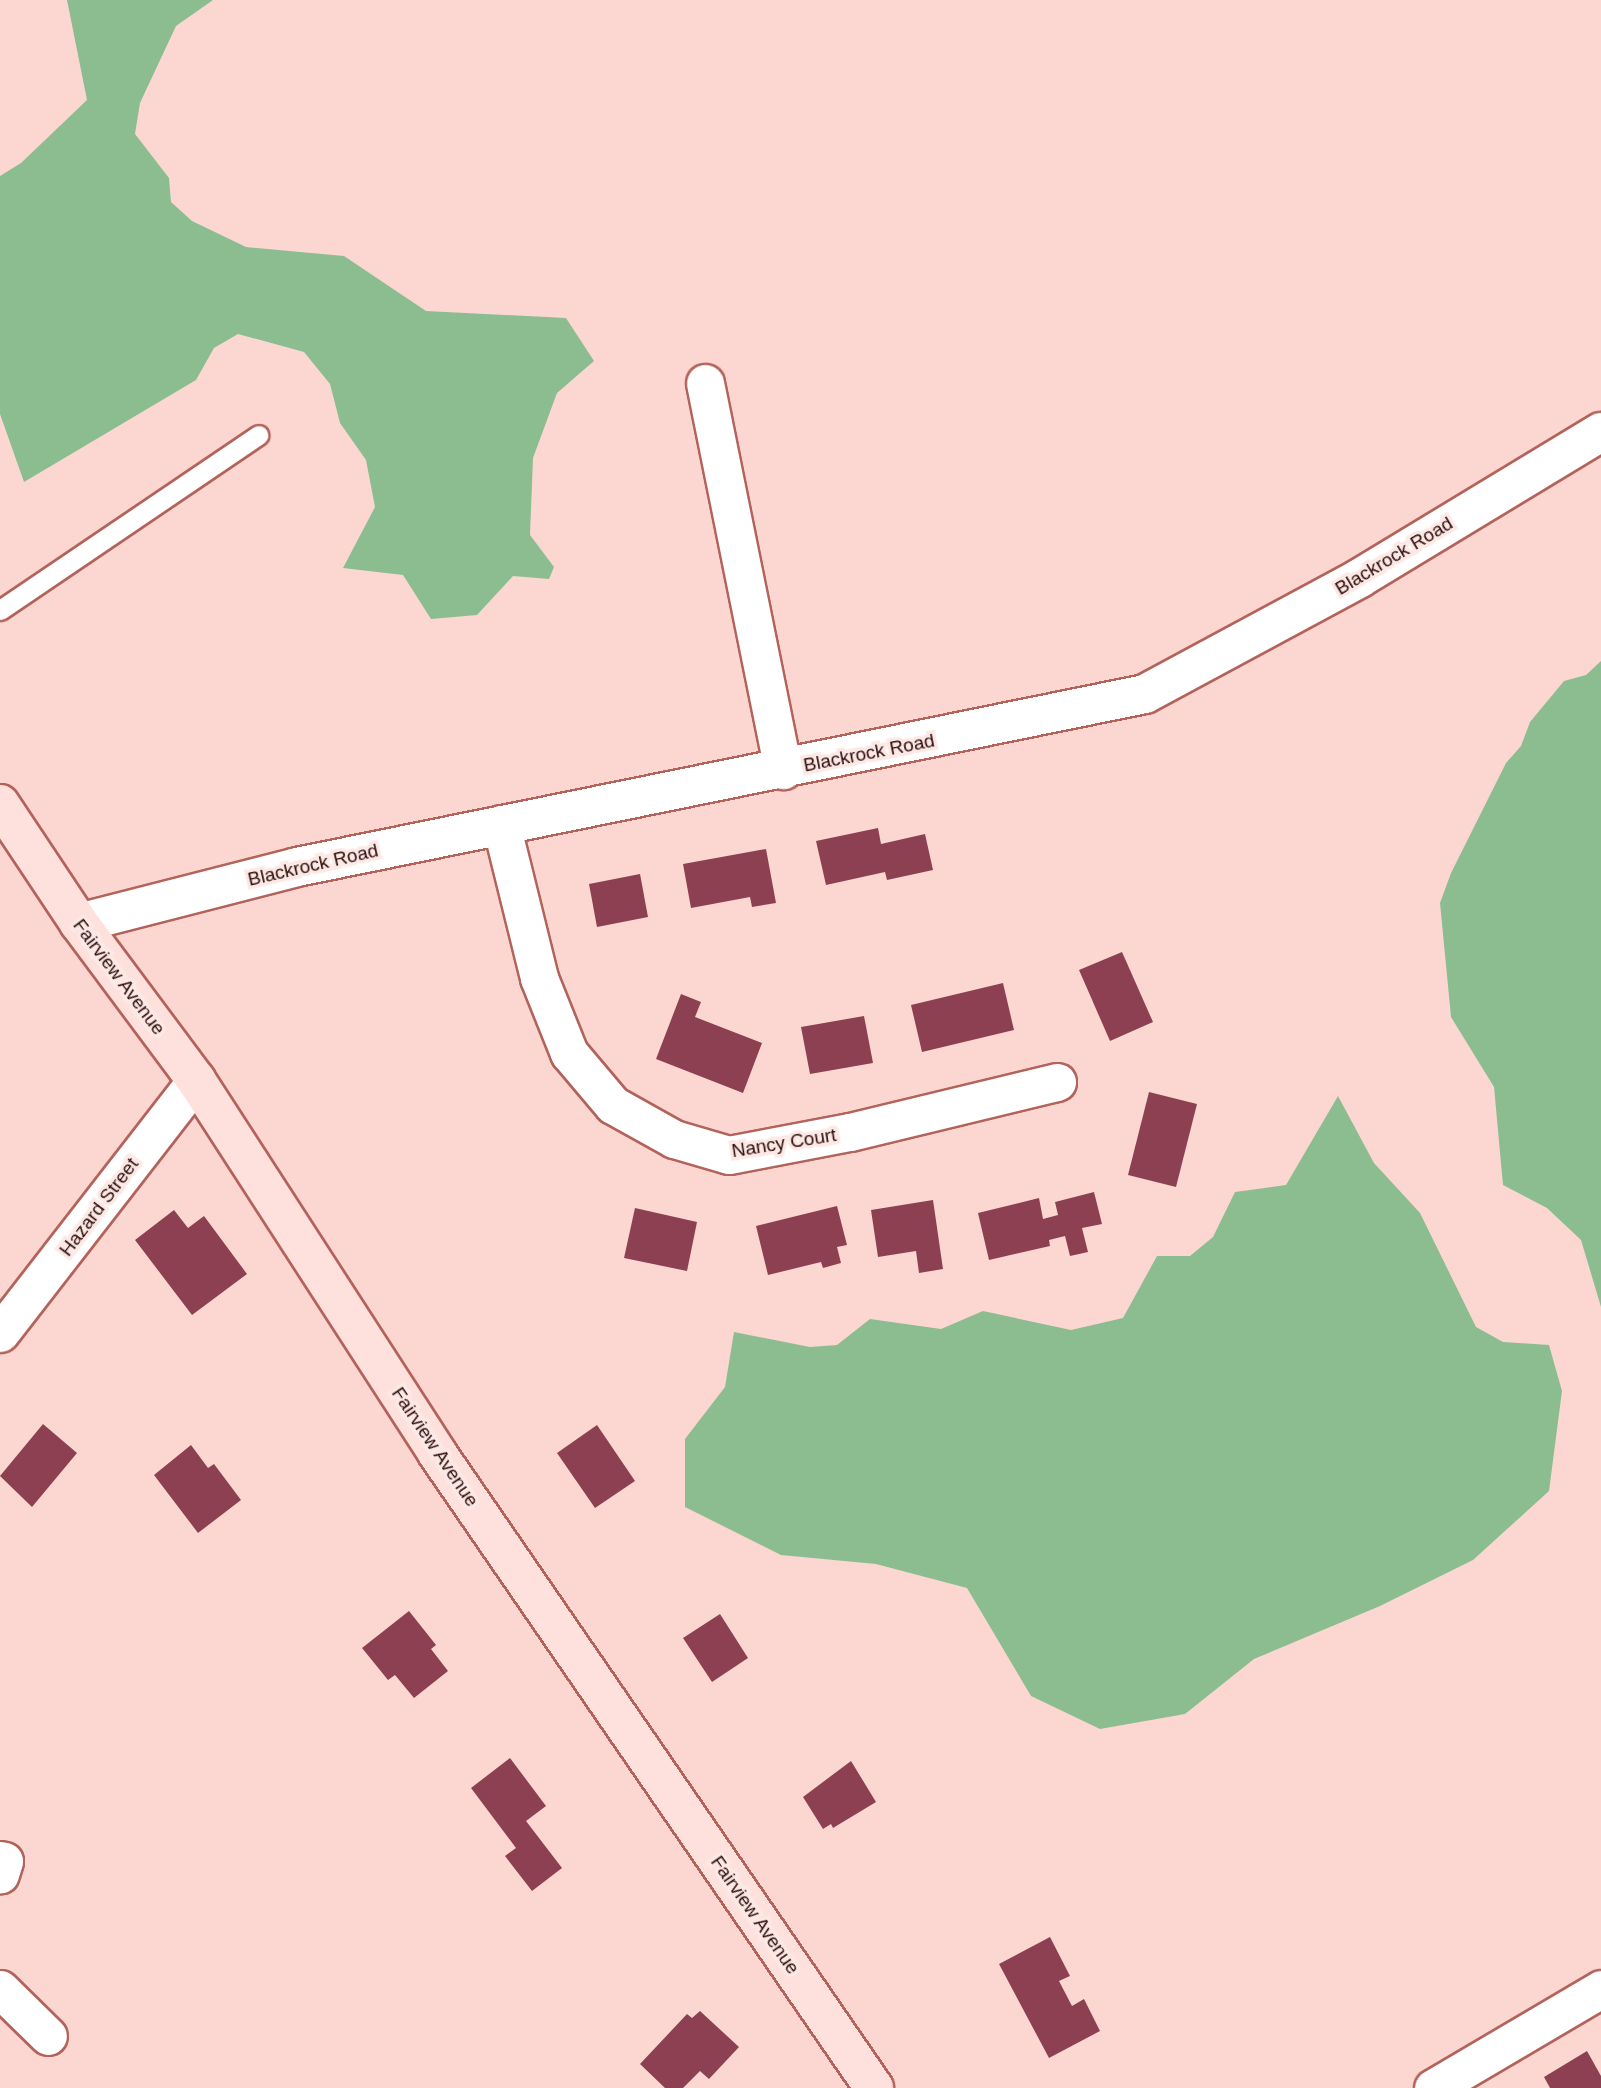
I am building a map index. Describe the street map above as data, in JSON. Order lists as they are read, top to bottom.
{
  "streets": {
    "main road": ["Fairview Avenue"],
    "street": ["Blackrock Road", "Nancy Court", "Hazard Street"]
  },
  "crossings": [
    ["Blackrock Road", "Fairview Avenue"],
    ["Blackrock Road", "Nancy Court"],
    ["Fairview Avenue", "Hazard Street"]
  ]
}
